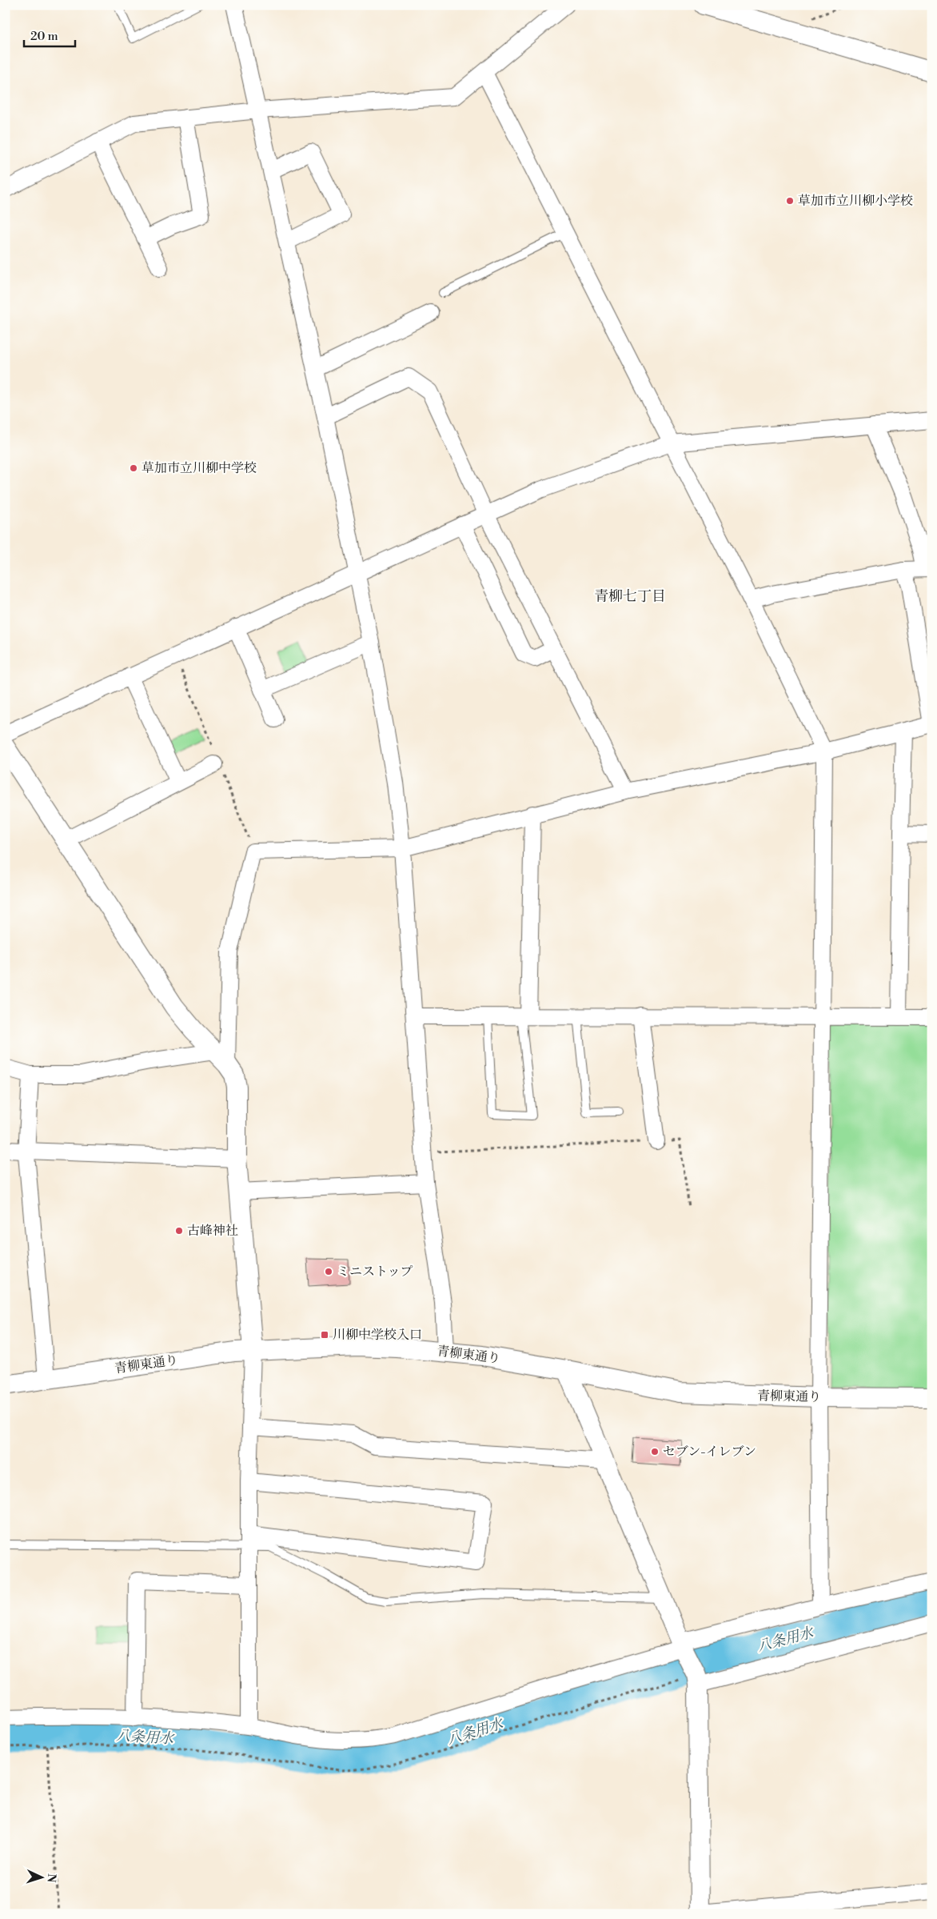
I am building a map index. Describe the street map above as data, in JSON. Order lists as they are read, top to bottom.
{
  "streets": {
    "street": ["青柳東通り"]
  },
  "districts": ["青柳七丁目"],
  "water": ["八条用水"],
  "places": {
    "other": [
      "草加市立川柳小学校",
      "草加市立川柳中学校",
      "古峰神社",
      "ミニストップ",
      "セブン-イレブン"
    ],
    "transit": ["川柳中学校入口"]
  },
  "scale_bar": "20 m",
  "north": "right"
}
